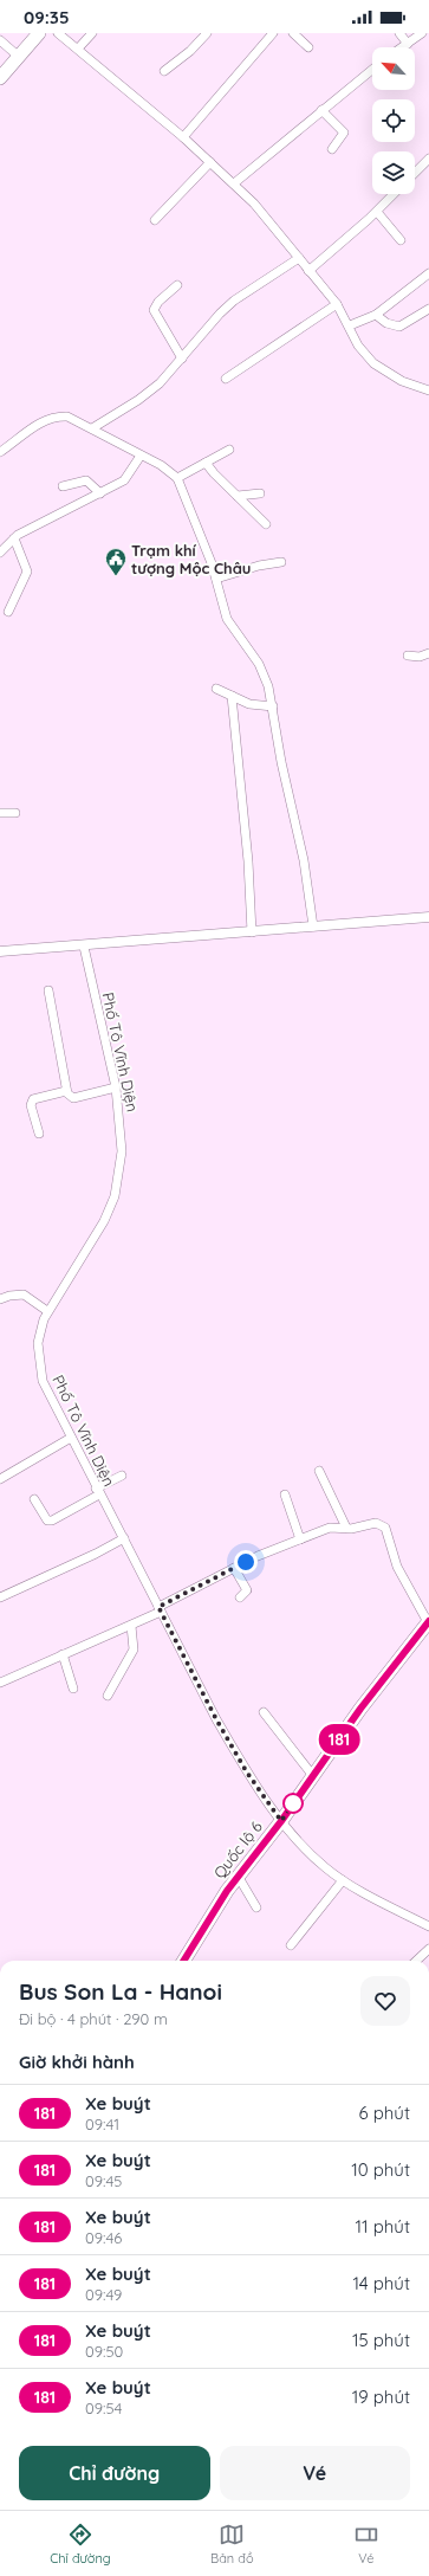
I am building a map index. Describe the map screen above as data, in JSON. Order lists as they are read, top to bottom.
{
  "streets": {
    "main road": ["Quốc lộ 6"],
    "street": ["Phố Tô Vĩnh Diện"]
  },
  "crossings": [
    ["Phố Tô Vĩnh Diện", "Quốc lộ 6"]
  ],
  "places": {
    "public building": ["Trạm khí tượng Mộc Châu"]
  },
  "lines": ["bus line 181"],
  "north": "top left",
  "page": {
    "status": "09:35",
    "on_map": "181",
    "heading": [
      ["Bus Son La - Hanoi", "Đi bộ · 4 phút · 290 m"],
      "Giờ khởi hành"
    ],
    "list": [
      {
        "mark": "181",
        "name": "Xe buýt",
        "note": "09:41",
        "value": "6 phút"
      },
      {
        "mark": "181",
        "name": "Xe buýt",
        "note": "09:45",
        "value": "10 phút"
      },
      {
        "mark": "181",
        "name": "Xe buýt",
        "note": "09:46",
        "value": "11 phút"
      },
      {
        "mark": "181",
        "name": "Xe buýt",
        "note": "09:49",
        "value": "14 phút"
      },
      {
        "mark": "181",
        "name": "Xe buýt",
        "note": "09:50",
        "value": "15 phút"
      },
      {
        "mark": "181",
        "name": "Xe buýt",
        "note": "09:54",
        "value": "19 phút"
      }
    ],
    "buttons": ["Chỉ đường", "Vé"],
    "tabs": ["Chỉ đường", "Bản đồ", "Vé"]
  }
}
